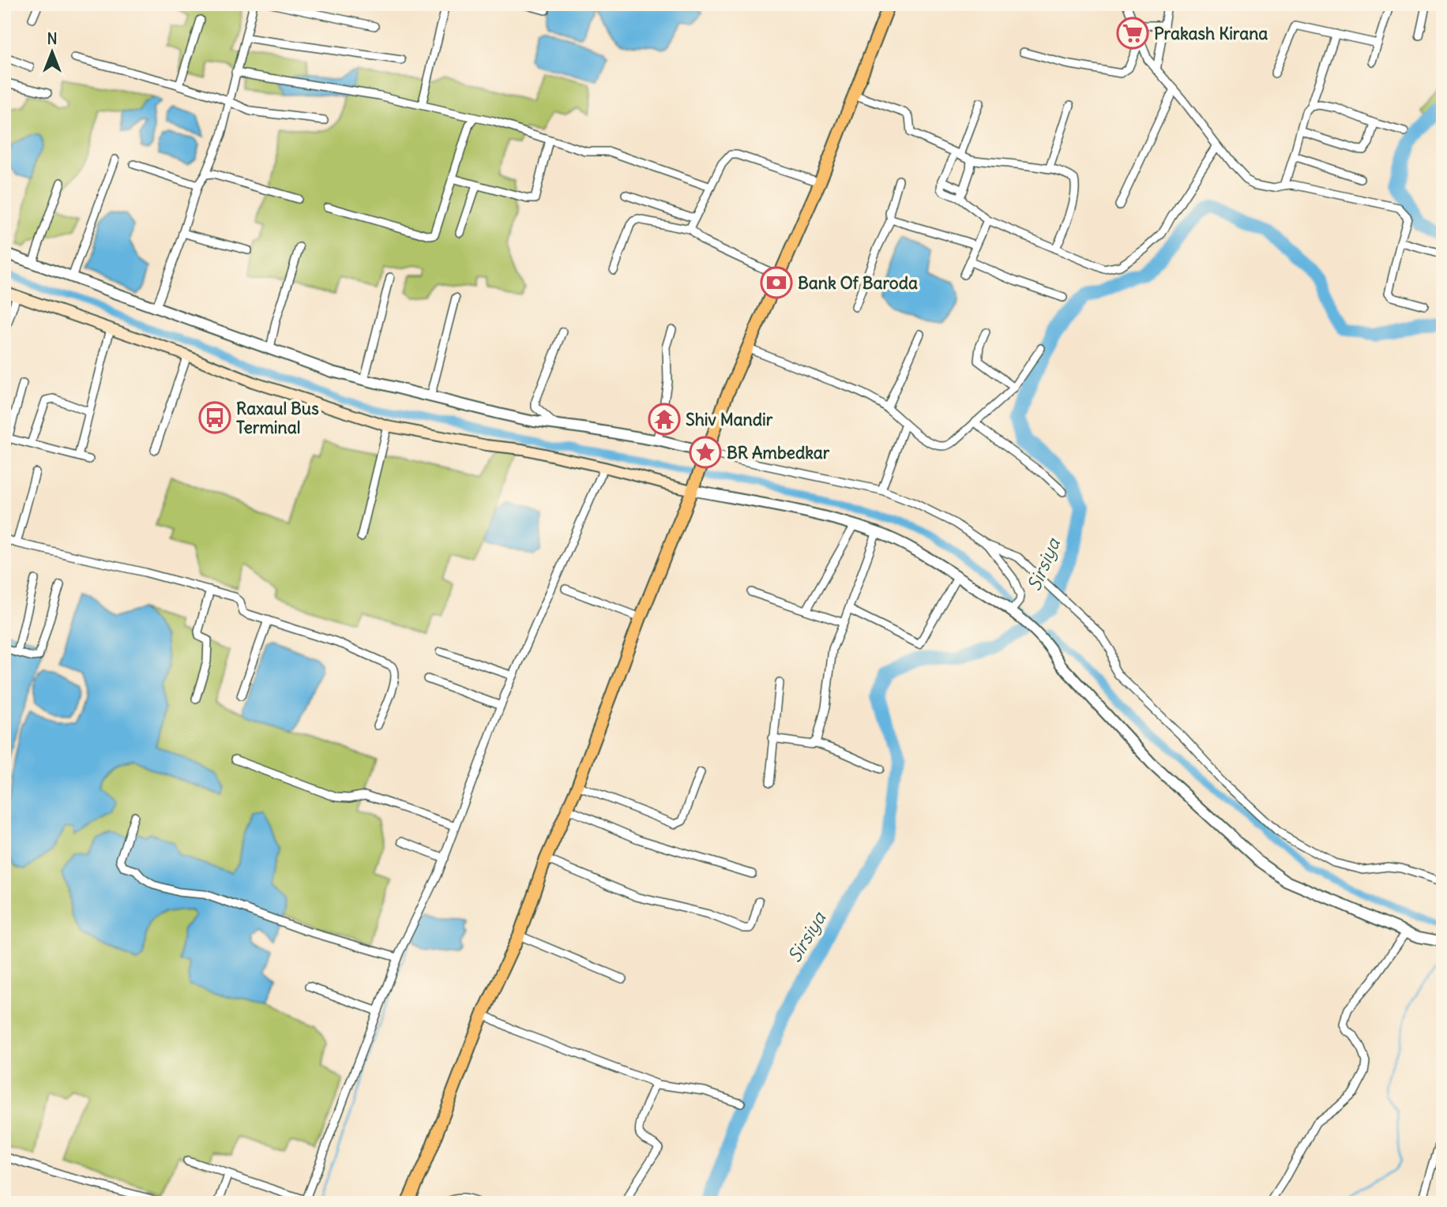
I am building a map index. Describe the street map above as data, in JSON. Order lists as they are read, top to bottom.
{
  "water": ["Sirsiya"],
  "places": {
    "supermarket": ["Prakash Kirana"],
    "bank": ["Bank Of Baroda"],
    "bus stop": ["Raxaul Bus Terminal"],
    "temple": ["Shiv Mandir"],
    "place": ["BR Ambedkar"]
  },
  "north": "top"
}
